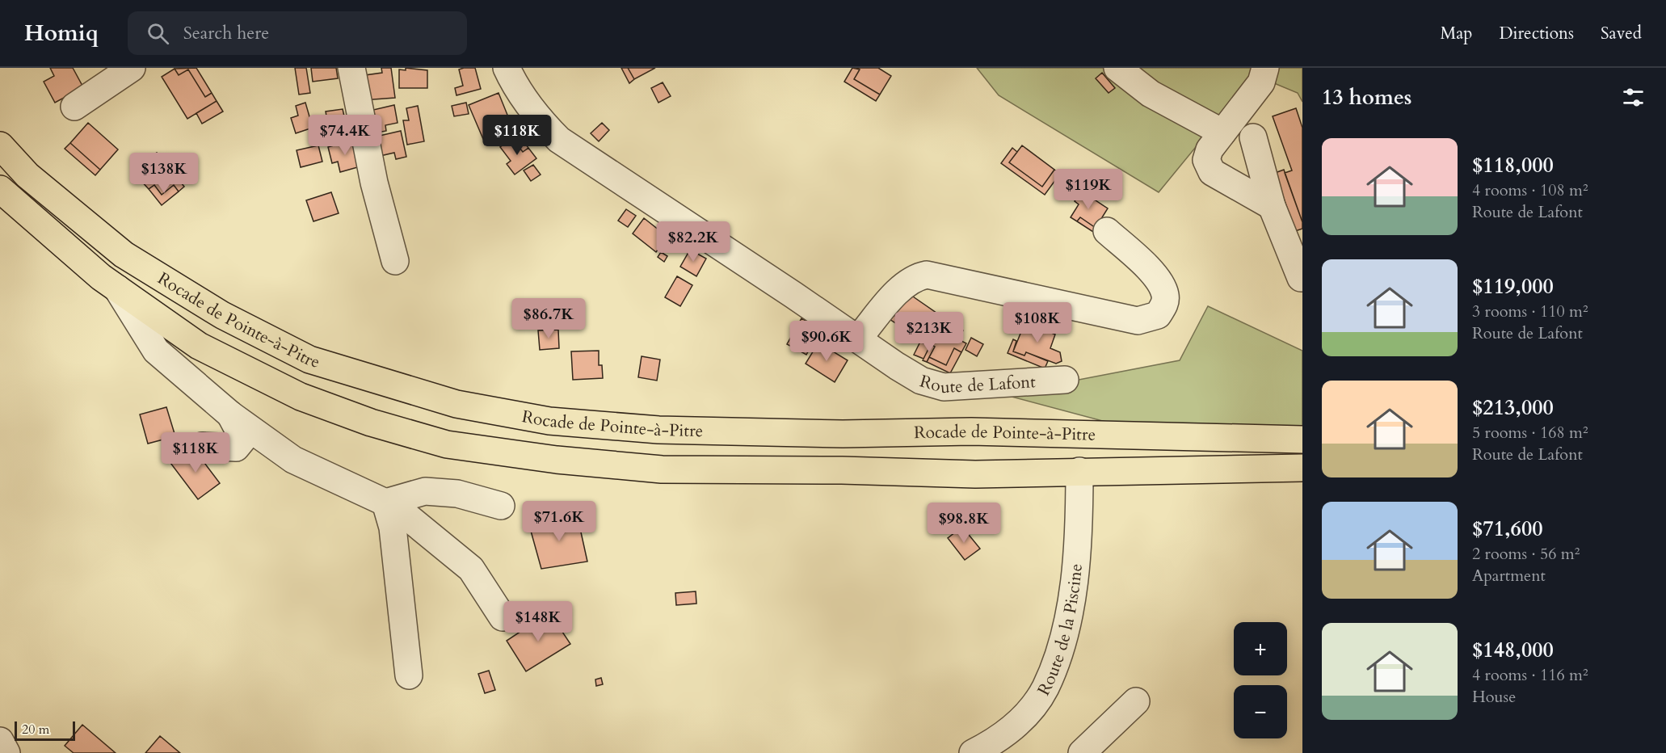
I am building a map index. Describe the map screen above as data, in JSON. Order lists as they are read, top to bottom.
{
  "streets": {
    "highway": ["Rocade de Pointe-à-Pitre"],
    "street": ["Route de Lafont", "Route de la Piscine"]
  },
  "crossings": [
    ["Rocade de Pointe-à-Pitre", "Route de la Piscine"]
  ],
  "scale_bar": "20 m",
  "page": {
    "header": "Homiq",
    "search": "Search here",
    "nav": ["Map", "Directions", "Saved"],
    "heading": "13 homes",
    "price": [
      "$74.4K",
      "$118K",
      "$138K",
      "$119K",
      "$82.2K",
      "$86.7K",
      "$108K",
      "$213K",
      "$90.6K",
      "$118K",
      "$71.6K",
      "$98.8K",
      "$148K"
    ],
    "list": [
      {
        "name": "$118,000",
        "note": "4 rooms · 108 m² · Route de Lafont"
      },
      {
        "name": "$119,000",
        "note": "3 rooms · 110 m² · Route de Lafont"
      },
      {
        "name": "$213,000",
        "note": "5 rooms · 168 m² · Route de Lafont"
      },
      {
        "name": "$71,600",
        "note": "2 rooms · 56 m² · Apartment"
      },
      {
        "name": "$148,000",
        "note": "4 rooms · 116 m² · House"
      }
    ],
    "map_buttons": ["+", "−"],
    "scale": "20 m"
  }
}
